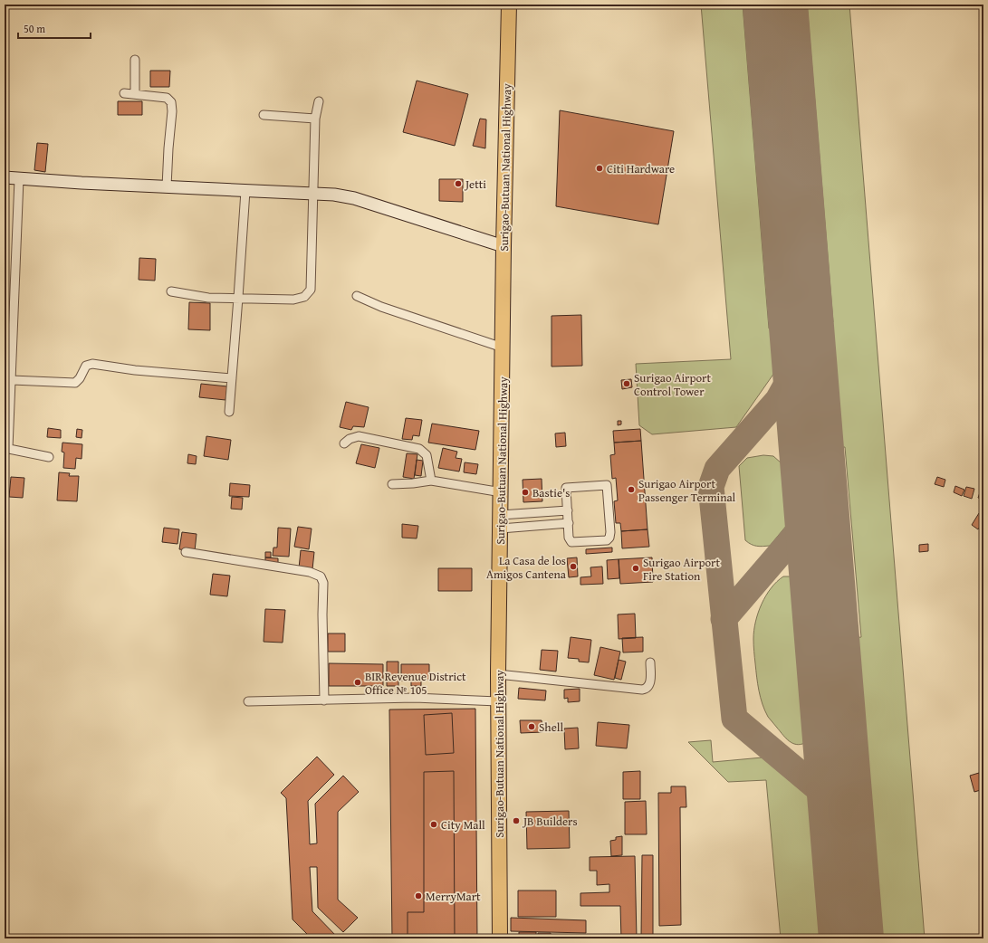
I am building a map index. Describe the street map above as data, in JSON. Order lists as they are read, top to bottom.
{
  "streets": {
    "highway": ["Surigao-Butuan National Highway"]
  },
  "places": [
    "Citi Hardware",
    "Jetti",
    "Surigao Airport Control Tower",
    "Surigao Airport Passenger Terminal",
    "Bastie's",
    "La Casa de los Amigos Cantena",
    "Surigao Airport Fire Station",
    "BIR Revenue District Office № 105",
    "Shell",
    "JB Builders",
    "City Mall",
    "MerryMart"
  ],
  "scale_bar": "50 m"
}
